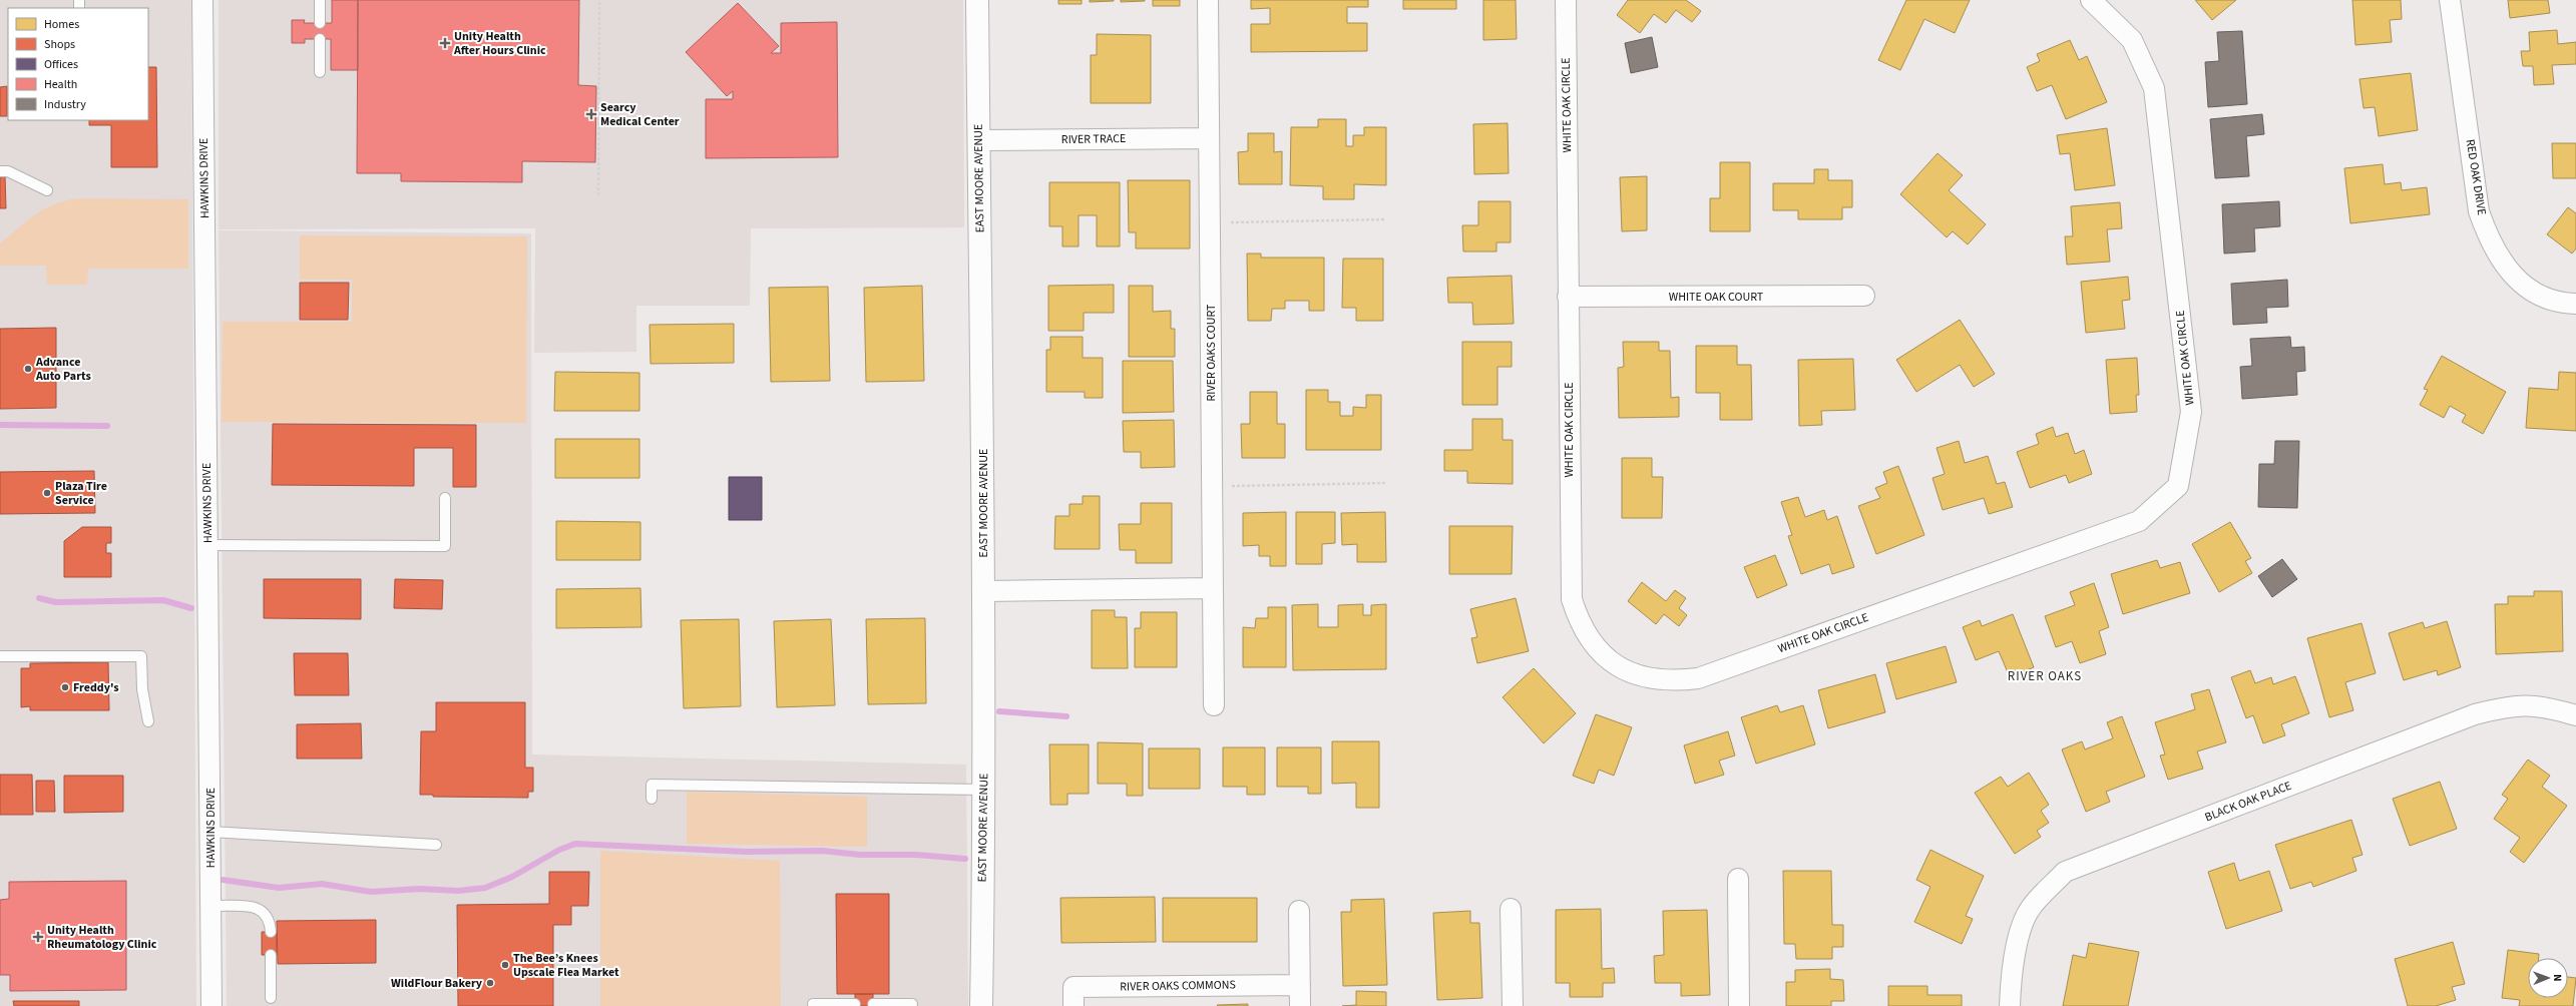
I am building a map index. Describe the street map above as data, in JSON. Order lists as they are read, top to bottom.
{
  "streets": {
    "street": [
      "WHITE OAK CIRCLE",
      "RIVER TRACE",
      "RED OAK DRIVE",
      "HAWKINS DRIVE",
      "EAST MOORE AVENUE",
      "WHITE OAK COURT",
      "RIVER OAKS COURT",
      "BLACK OAK PLACE",
      "RIVER OAKS COMMONS"
    ]
  },
  "crossings": [
    ["WHITE OAK CIRCLE", "WHITE OAK COURT"],
    ["RIVER TRACE", "EAST MOORE AVENUE"],
    ["RIVER TRACE", "RIVER OAKS COURT"]
  ],
  "districts": ["RIVER OAKS"],
  "places": {
    "health": ["Unity Health After Hours Clinic", "Searcy Medical Center", "Unity Health Rheumatology Clinic"],
    "other": [
      "Advance Auto Parts",
      "Plaza Tire Service",
      "Freddy's",
      "The Bee’s Knees Upscale Flea Market",
      "WildFlour Bakery"
    ]
  },
  "legend": [
    "Homes",
    "Shops",
    "Offices",
    "Health",
    "Industry"
  ],
  "north": "right"
}
